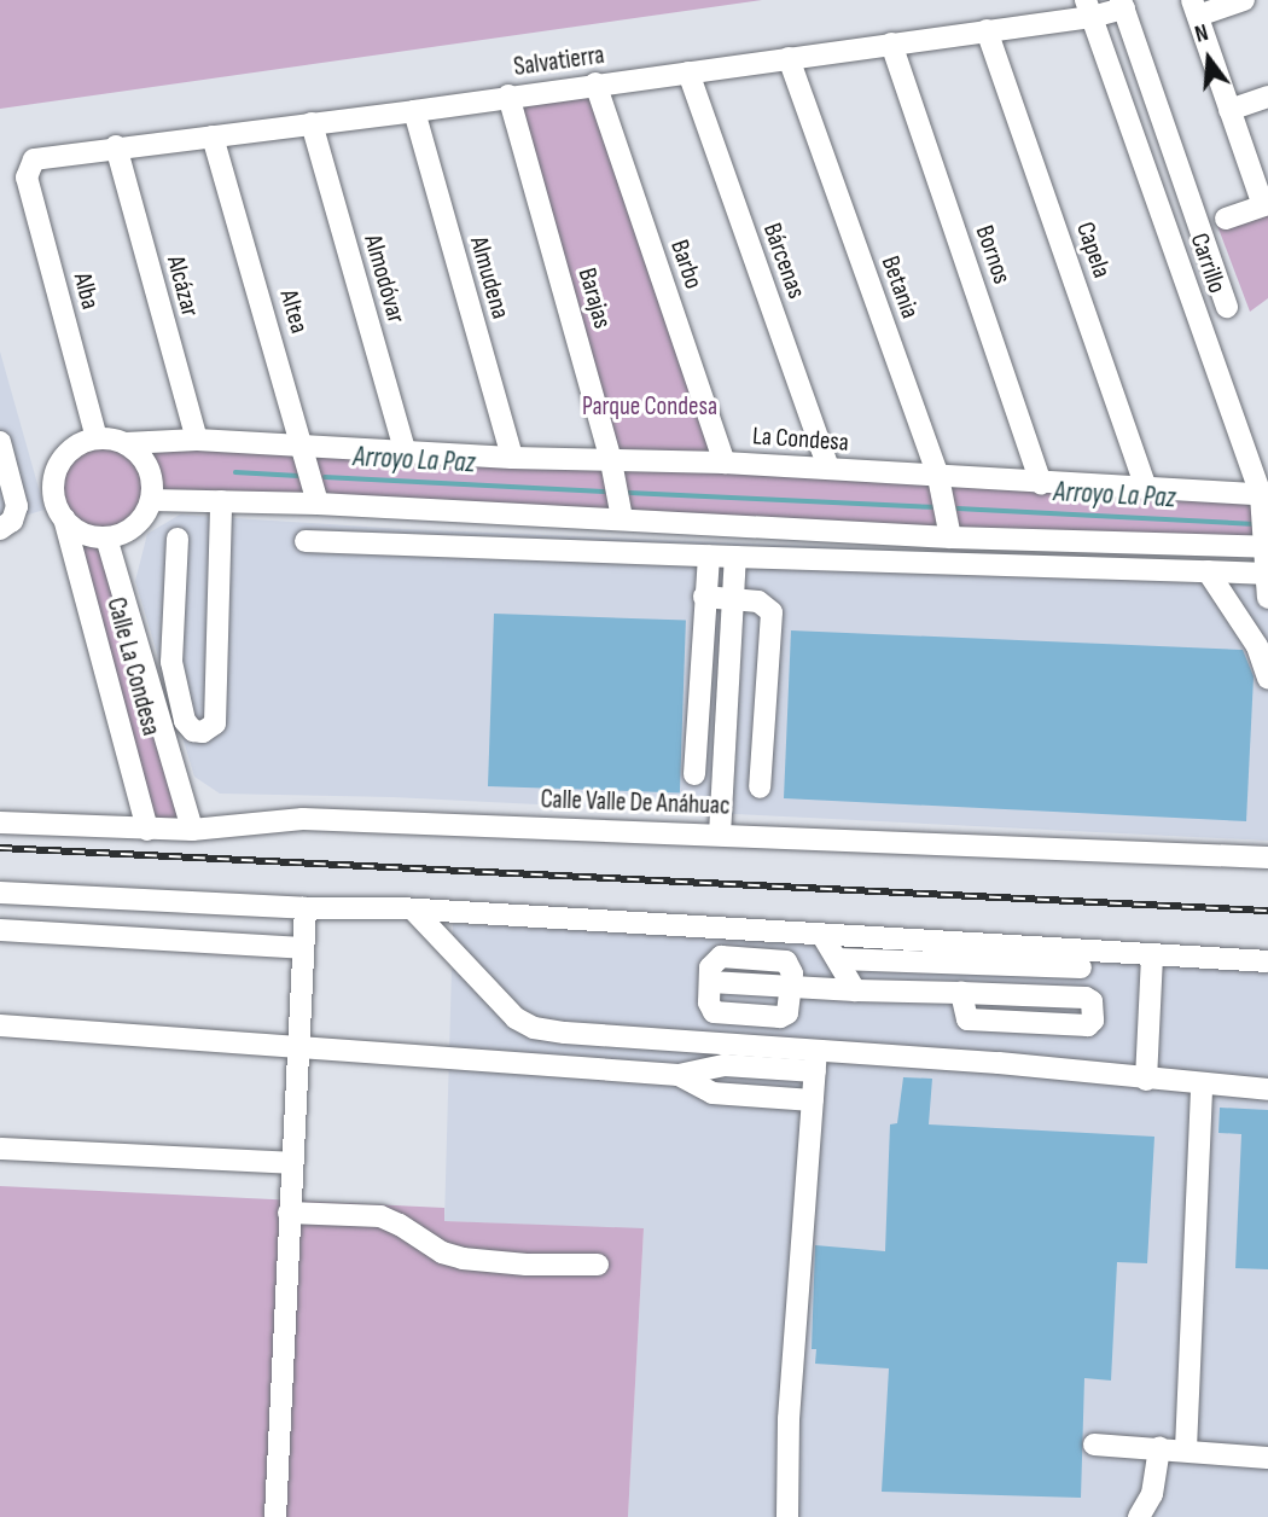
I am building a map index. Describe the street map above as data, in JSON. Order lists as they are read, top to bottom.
{
  "streets": {
    "street": [
      "Salvatierra",
      "Capela",
      "Bornos",
      "Bárcenas",
      "Carrillo",
      "Barbo",
      "Almudena",
      "Almodóvar",
      "Alcázar",
      "Betania",
      "Alba",
      "Barajas",
      "Altea",
      "La Condesa",
      "Calle La Condesa",
      "Calle Valle De Anáhuac"
    ]
  },
  "crossings": [
    ["Salvatierra", "Capela"],
    ["Salvatierra", "Bornos"],
    ["Salvatierra", "Bárcenas"],
    ["Salvatierra", "Carrillo"],
    ["Salvatierra", "Barbo"],
    ["Salvatierra", "Almudena"],
    ["Salvatierra", "Almodóvar"],
    ["Salvatierra", "Alcázar"],
    ["Salvatierra", "Betania"],
    ["Salvatierra", "Alba"],
    ["Salvatierra", "Barajas"],
    ["Salvatierra", "Altea"],
    ["Capela", "La Condesa"],
    ["Bornos", "La Condesa"],
    ["Bárcenas", "La Condesa"],
    ["Carrillo", "La Condesa"],
    ["Barbo", "La Condesa"],
    ["Almudena", "La Condesa"],
    ["Almodóvar", "La Condesa"],
    ["Alcázar", "La Condesa"],
    ["Betania", "La Condesa"],
    ["Alba", "La Condesa"],
    ["Alba", "Calle La Condesa"],
    ["Barajas", "La Condesa"],
    ["Altea", "La Condesa"],
    ["La Condesa", "Calle La Condesa"],
    ["Calle La Condesa", "Calle Valle De Anáhuac"]
  ],
  "water": ["Arroyo La Paz"],
  "parks": ["Parque Condesa"],
  "north": "top"
}
